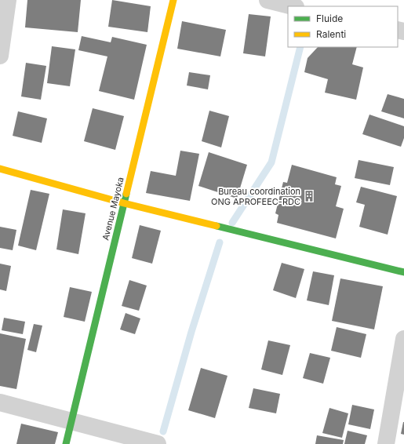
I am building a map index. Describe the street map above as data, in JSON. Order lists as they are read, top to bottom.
{
  "streets": {
    "street": ["Avenue Mayoka"]
  },
  "places": {
    "building": ["Bureau coordination ONG APROFEEC-RDC"]
  },
  "legend": ["Fluide", "Ralenti"]
}
